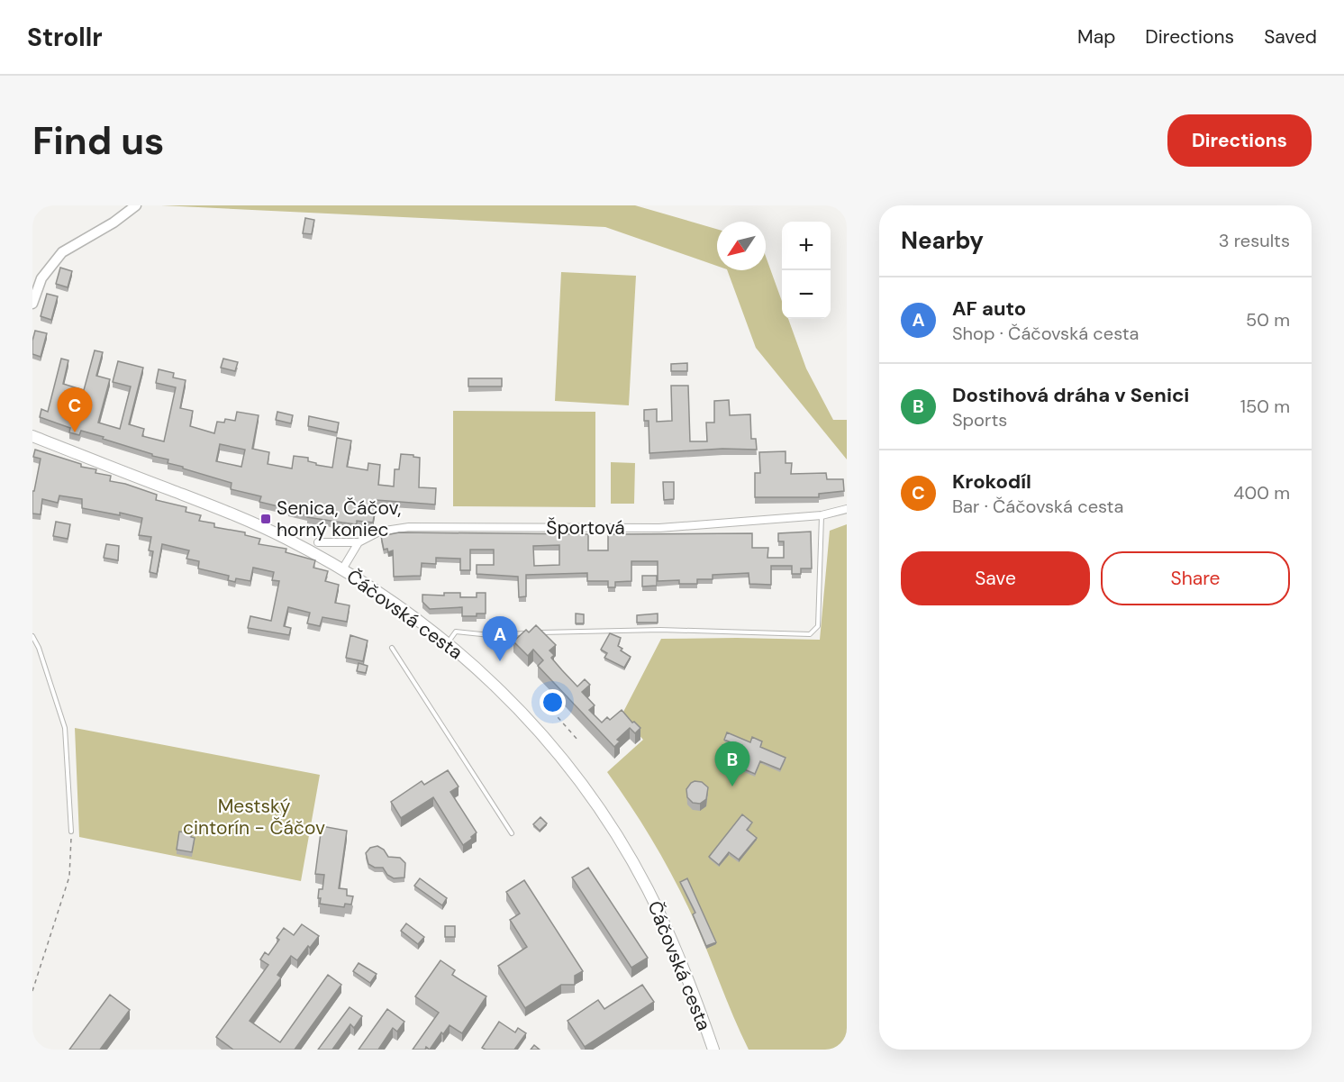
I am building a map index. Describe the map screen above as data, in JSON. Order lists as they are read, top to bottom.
{
  "streets": {
    "main road": ["Čáčovská cesta"],
    "street": ["Športová"]
  },
  "parks": ["Mestský cintorín - Čáčov"],
  "places": {
    "transit": ["Senica, Čáčov, horný koniec"]
  },
  "north": "bottom left",
  "page": {
    "header": "Strollr",
    "nav": ["Map", "Directions", "Saved"],
    "buttons": [
      "Directions",
      ["Save", "Share"]
    ],
    "title": "Find us",
    "heading": ["Nearby", "3 results"],
    "map_buttons": ["+", "−"],
    "list": [
      {
        "mark": "A",
        "name": "AF auto",
        "note": "Shop · Čáčovská cesta",
        "value": "50 m"
      },
      {
        "mark": "B",
        "name": "Dostihová dráha v Senici",
        "note": "Sports",
        "value": "150 m"
      },
      {
        "mark": "C",
        "name": "Krokodíl",
        "note": "Bar · Čáčovská cesta",
        "value": "400 m"
      }
    ],
    "pins": ["C", "A", "B"]
  }
}
